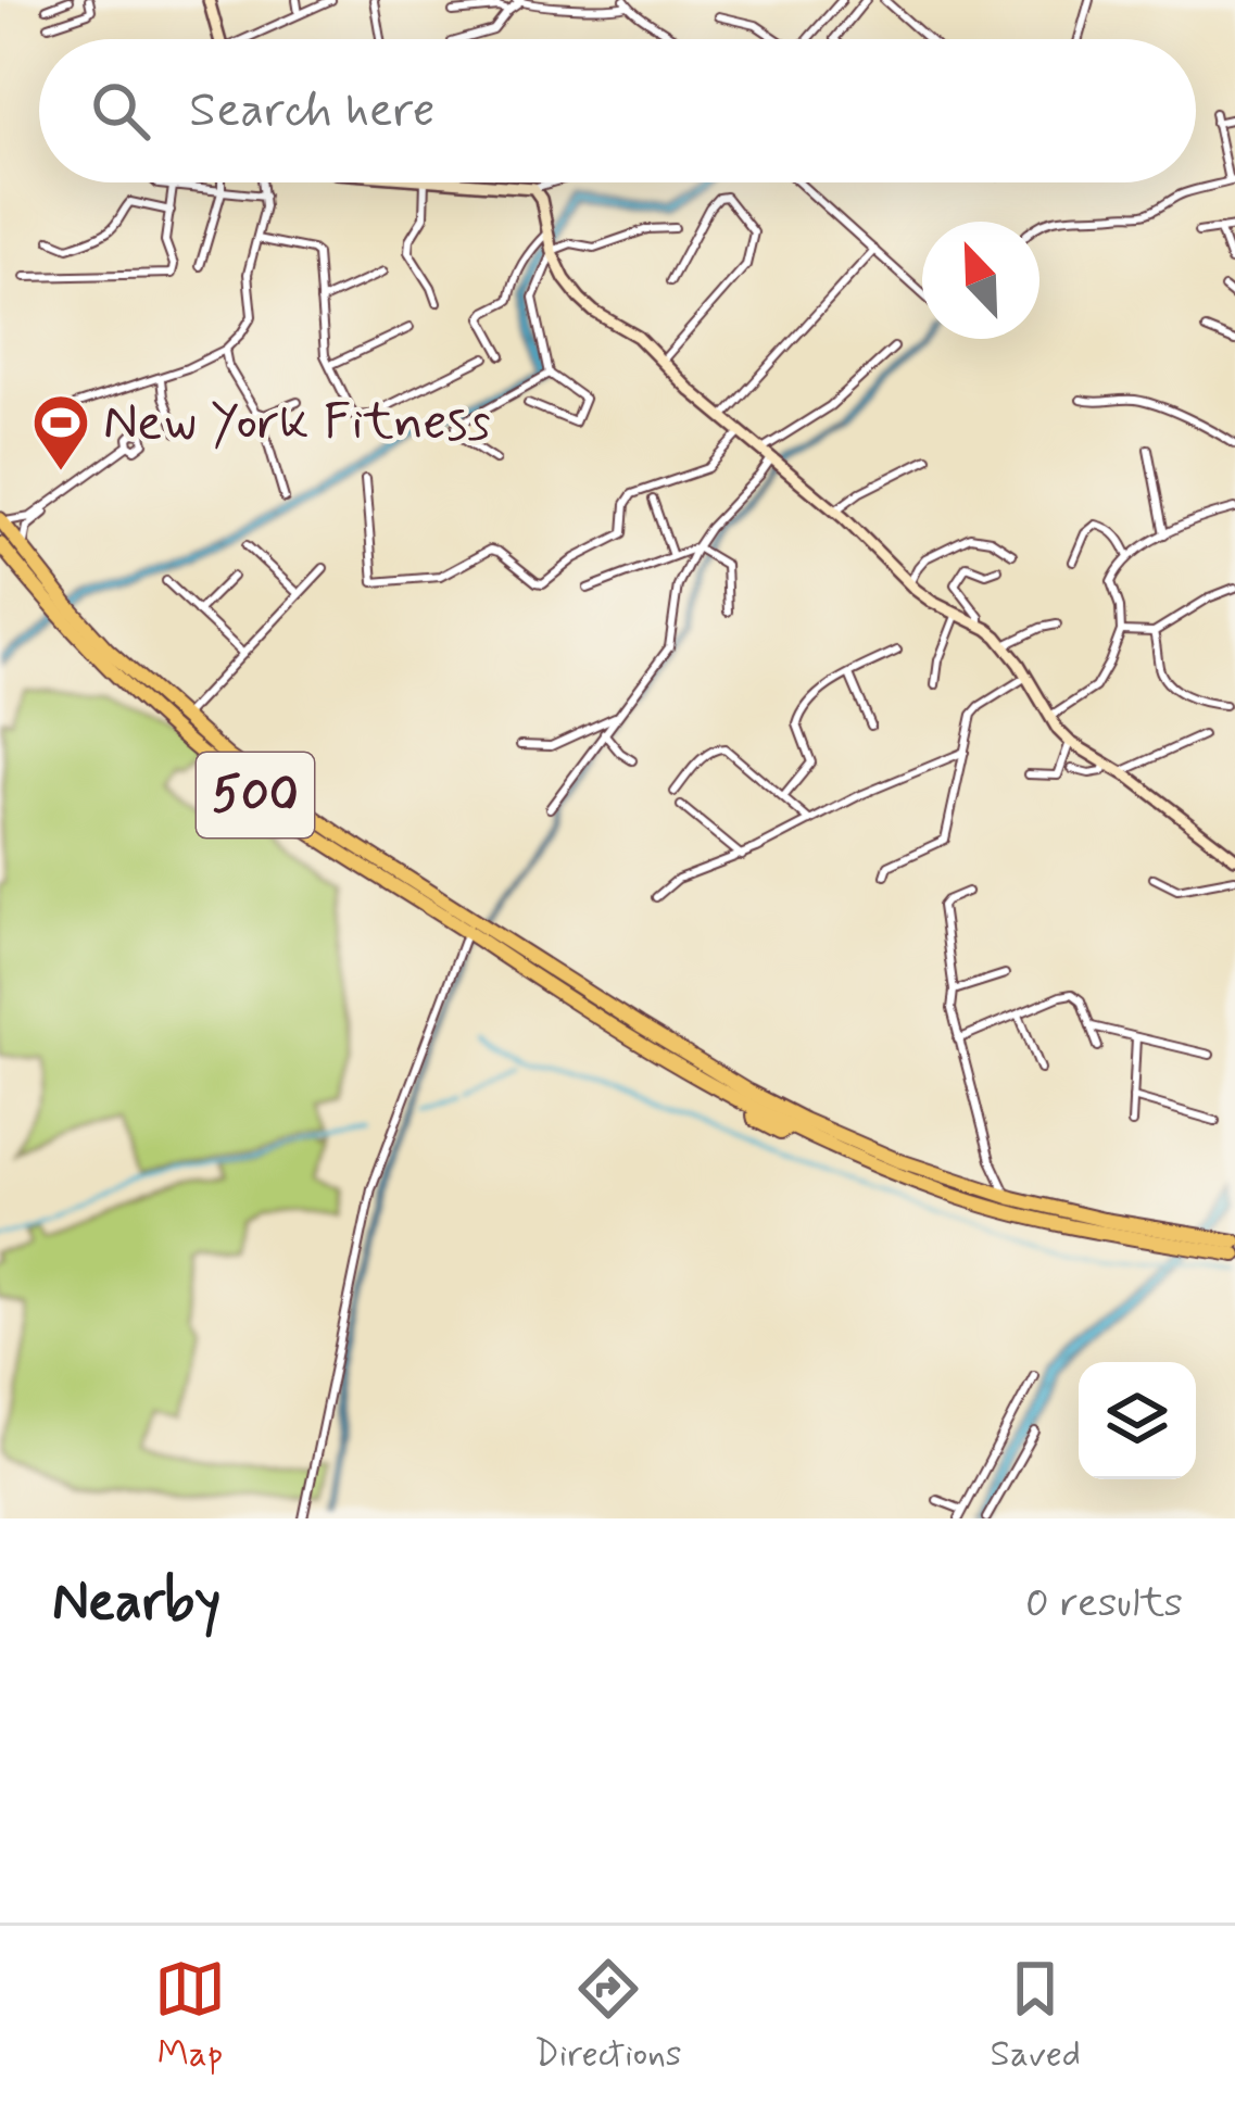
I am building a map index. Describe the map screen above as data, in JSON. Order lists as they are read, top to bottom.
{
  "streets": {
    "main road": ["500"]
  },
  "places": {
    "sports": ["New York Fitness"]
  },
  "north": "top left",
  "page": {
    "search": "Search here",
    "heading": ["Nearby", "0 results"],
    "nav": ["Map", "Directions", "Saved"]
  }
}
